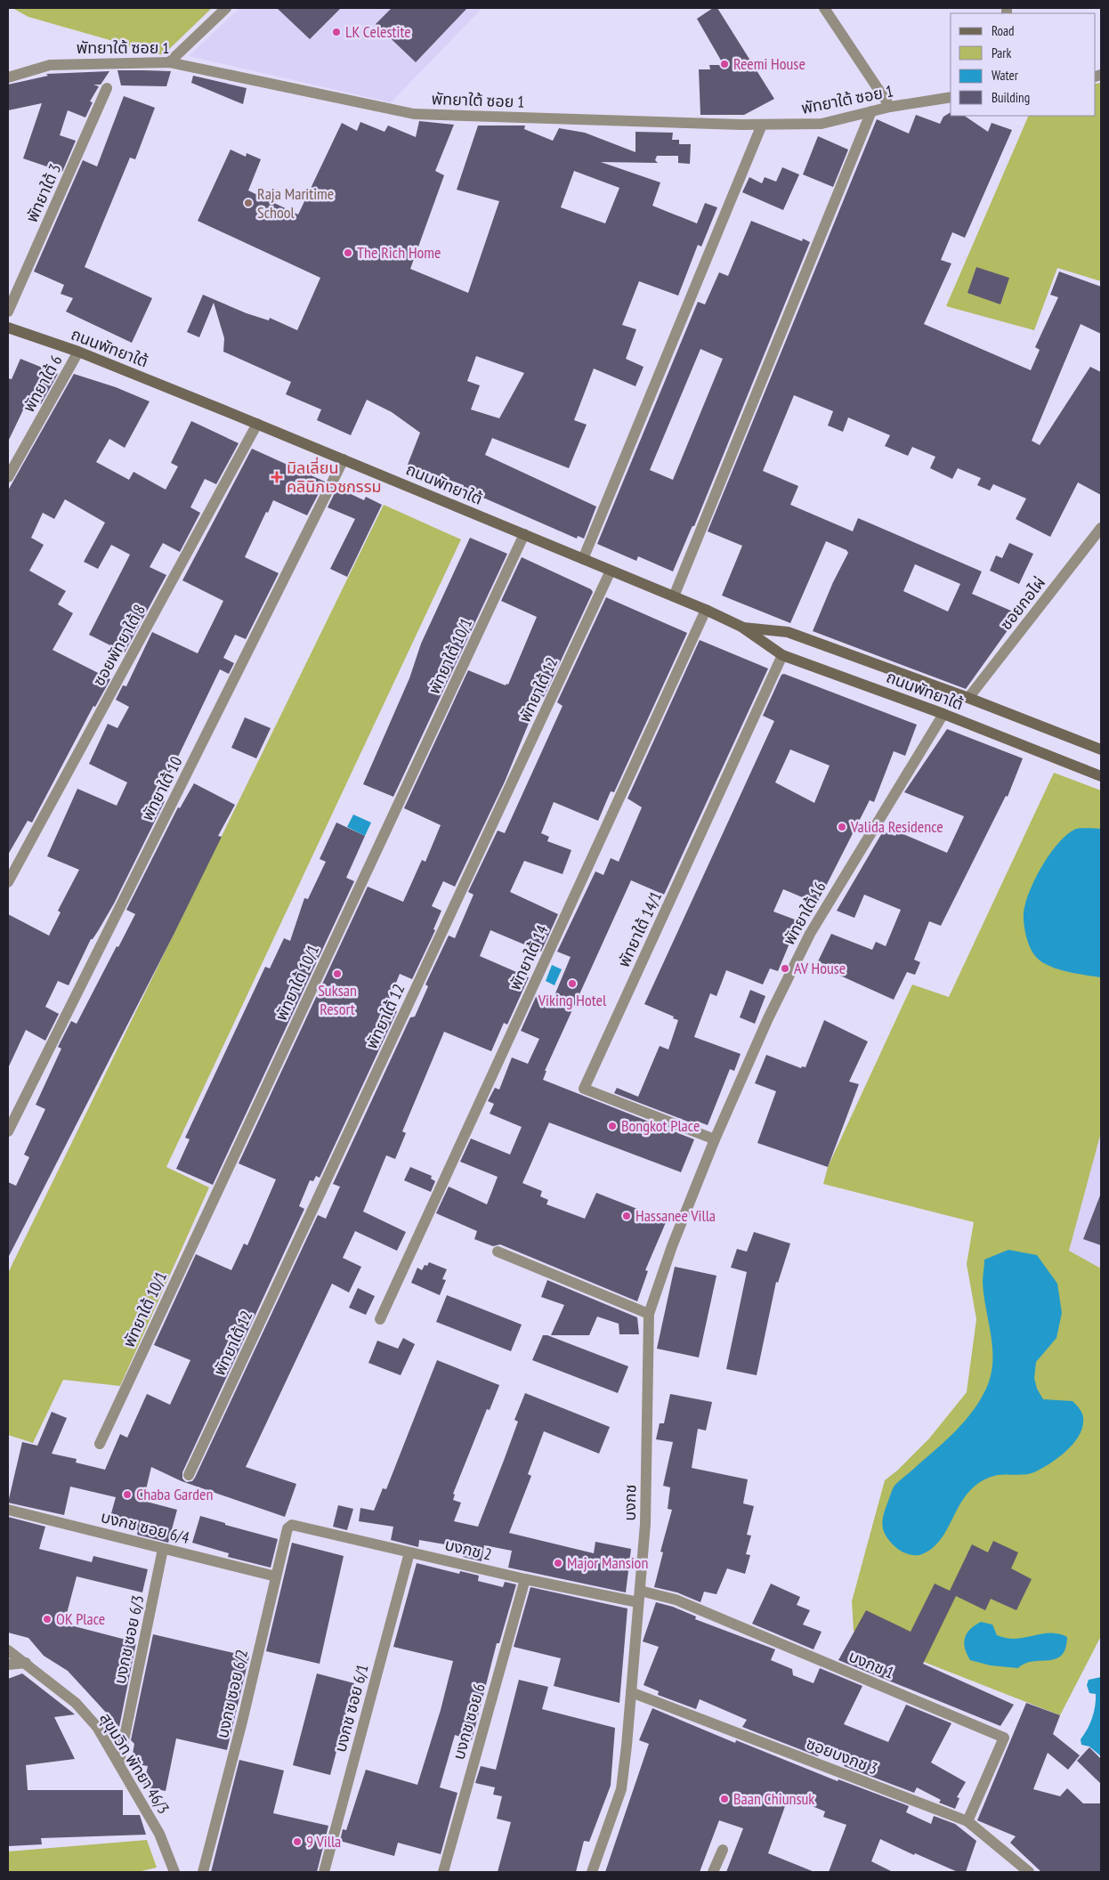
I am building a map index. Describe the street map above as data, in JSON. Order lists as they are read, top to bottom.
{
  "streets": {
    "main road": ["ถนนพัทยาใต้"],
    "street": [
      "พัทยาใต้ ซอย 1",
      "พัทยาใต้ 3",
      "พัทยาใต้ 6",
      "ซอยกอไผ่",
      "ซอยพัทยาใต้ 8",
      "พัทยาใต้ 10/1",
      "พัทยาใต้ 12",
      "พัทยาใต้ 10",
      "พัทยาใต้ 16",
      "พัทยาใต้ 14/1",
      "พัทยาใต้ 14",
      "บงกช",
      "บงกช ซอย 6/4",
      "บงกช 2",
      "บงกช ซอย 6/3",
      "บงกช 1",
      "บงกช ซอย 6/2",
      "บงกช ซอย 6/1",
      "บงกช ซอย 6",
      "ซอยบงกช 3",
      "สุขุมวิท พัทยา 46/3"
    ]
  },
  "crossings": [
    ["ถนนพัทยาใต้", "พัทยาใต้ 6"],
    ["ถนนพัทยาใต้", "ซอยกอไผ่"],
    ["ถนนพัทยาใต้", "ซอยพัทยาใต้ 8"],
    ["ถนนพัทยาใต้", "พัทยาใต้ 10/1"],
    ["ถนนพัทยาใต้", "พัทยาใต้ 12"],
    ["ถนนพัทยาใต้", "พัทยาใต้ 10"],
    ["ถนนพัทยาใต้", "พัทยาใต้ 16"],
    ["ถนนพัทยาใต้", "พัทยาใต้ 14/1"],
    ["ถนนพัทยาใต้", "พัทยาใต้ 14"],
    ["พัทยาใต้ 16", "พัทยาใต้ 14/1"],
    ["พัทยาใต้ 16", "บงกช"],
    ["พัทยาใต้ 14/1", "บงกช"],
    ["บงกช", "บงกช 2"],
    ["บงกช", "บงกช 1"],
    ["บงกช", "ซอยบงกช 3"],
    ["บงกช ซอย 6/4", "บงกช ซอย 6/3"],
    ["บงกช ซอย 6/4", "บงกช ซอย 6/2"],
    ["บงกช 2", "บงกช 1"],
    ["บงกช 2", "บงกช ซอย 6/2"],
    ["บงกช 2", "บงกช ซอย 6/1"],
    ["บงกช 2", "บงกช ซอย 6"],
    ["บงกช ซอย 6/3", "สุขุมวิท พัทยา 46/3"],
    ["บงกช 1", "ซอยบงกช 3"]
  ],
  "places": {
    "other": [
      "LK Celestite",
      "Reemi House",
      "Raja Maritime School",
      "The Rich Home",
      "Valida Residence",
      "AV House",
      "Suksan Resort",
      "Viking Hotel",
      "Bongkot Place",
      "Hassanee Villa",
      "Chaba Garden",
      "Major Mansion",
      "OK Place",
      "Baan Chiunsuk",
      "9 Villa"
    ],
    "health": ["มิลเลี่ยน คลินิกเวชกรรม"]
  },
  "legend": [
    "Road",
    "Park",
    "Water",
    "Building"
  ]
}
